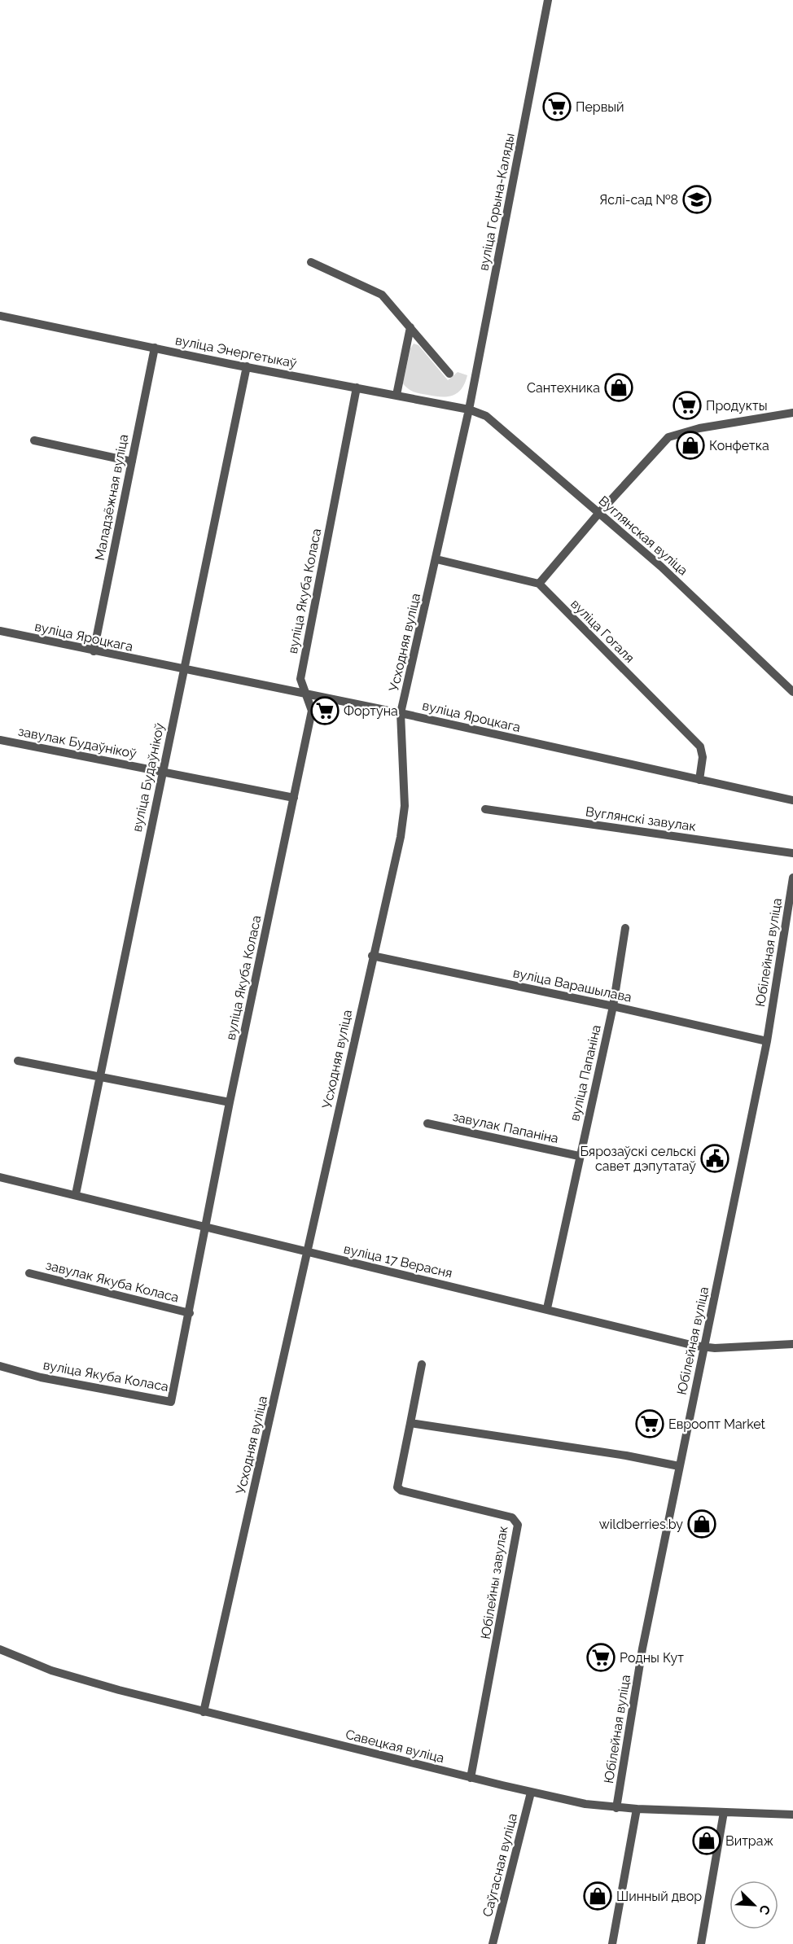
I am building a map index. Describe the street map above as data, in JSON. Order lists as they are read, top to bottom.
{
  "streets": {
    "street": [
      "вуліца Горына-Каляды",
      "вуліца Энергетыкаў",
      "Маладзёжная вуліца",
      "Вуглянская вуліца",
      "вуліца Якуба Коласа",
      "вуліца Гогаля",
      "вуліца Яроцкага",
      "Усходняя вуліца",
      "завулак Будаўнікоў",
      "вуліца Будаўнікоў",
      "Вуглянскі завулак",
      "Юбілейная вуліца",
      "вуліца Варашылава",
      "вуліца Папаніна",
      "завулак Папаніна",
      "вуліца 17 Верасня",
      "завулак Якуба Коласа",
      "Юбілейны завулак",
      "Савецкая вуліца",
      "Саўгасная вуліца"
    ]
  },
  "crossings": [
    ["вуліца Горына-Каляды", "вуліца Энергетыкаў"],
    ["вуліца Горына-Каляды", "Вуглянская вуліца"],
    ["вуліца Горына-Каляды", "Усходняя вуліца"],
    ["вуліца Энергетыкаў", "Маладзёжная вуліца"],
    ["вуліца Энергетыкаў", "Вуглянская вуліца"],
    ["вуліца Энергетыкаў", "вуліца Якуба Коласа"],
    ["вуліца Энергетыкаў", "Усходняя вуліца"],
    ["вуліца Энергетыкаў", "вуліца Будаўнікоў"],
    ["Маладзёжная вуліца", "вуліца Яроцкага"],
    ["Вуглянская вуліца", "Усходняя вуліца"],
    ["вуліца Якуба Коласа", "вуліца Яроцкага"],
    ["вуліца Якуба Коласа", "завулак Будаўнікоў"],
    ["вуліца Якуба Коласа", "вуліца 17 Верасня"],
    ["вуліца Якуба Коласа", "завулак Якуба Коласа"],
    ["вуліца Гогаля", "вуліца Яроцкага"],
    ["вуліца Яроцкага", "Усходняя вуліца"],
    ["вуліца Яроцкага", "вуліца Будаўнікоў"],
    ["Усходняя вуліца", "вуліца Варашылава"],
    ["Усходняя вуліца", "вуліца 17 Верасня"],
    ["Усходняя вуліца", "Савецкая вуліца"],
    ["завулак Будаўнікоў", "вуліца Будаўнікоў"],
    ["вуліца Будаўнікоў", "вуліца 17 Верасня"],
    ["Юбілейная вуліца", "вуліца Варашылава"],
    ["Юбілейная вуліца", "вуліца 17 Верасня"],
    ["Юбілейная вуліца", "Савецкая вуліца"],
    ["вуліца Варашылава", "вуліца Папаніна"],
    ["вуліца Папаніна", "завулак Папаніна"],
    ["вуліца Папаніна", "вуліца 17 Верасня"],
    ["Юбілейны завулак", "Савецкая вуліца"],
    ["Савецкая вуліца", "Саўгасная вуліца"]
  ],
  "places": {
    "supermarket": [
      "Первый",
      "Продукты",
      "Фортуна",
      "Евроопт Market",
      "Родны Кут"
    ],
    "school or university": ["Яслі-сад №8"],
    "shop": [
      "Сантехника",
      "Конфетка",
      "wildberries.by",
      "Витраж",
      "Шинный двор"
    ],
    "public building": ["Бярозаўскі сельскі савет дэпутатаў"]
  },
  "north": "bottom right"
}
